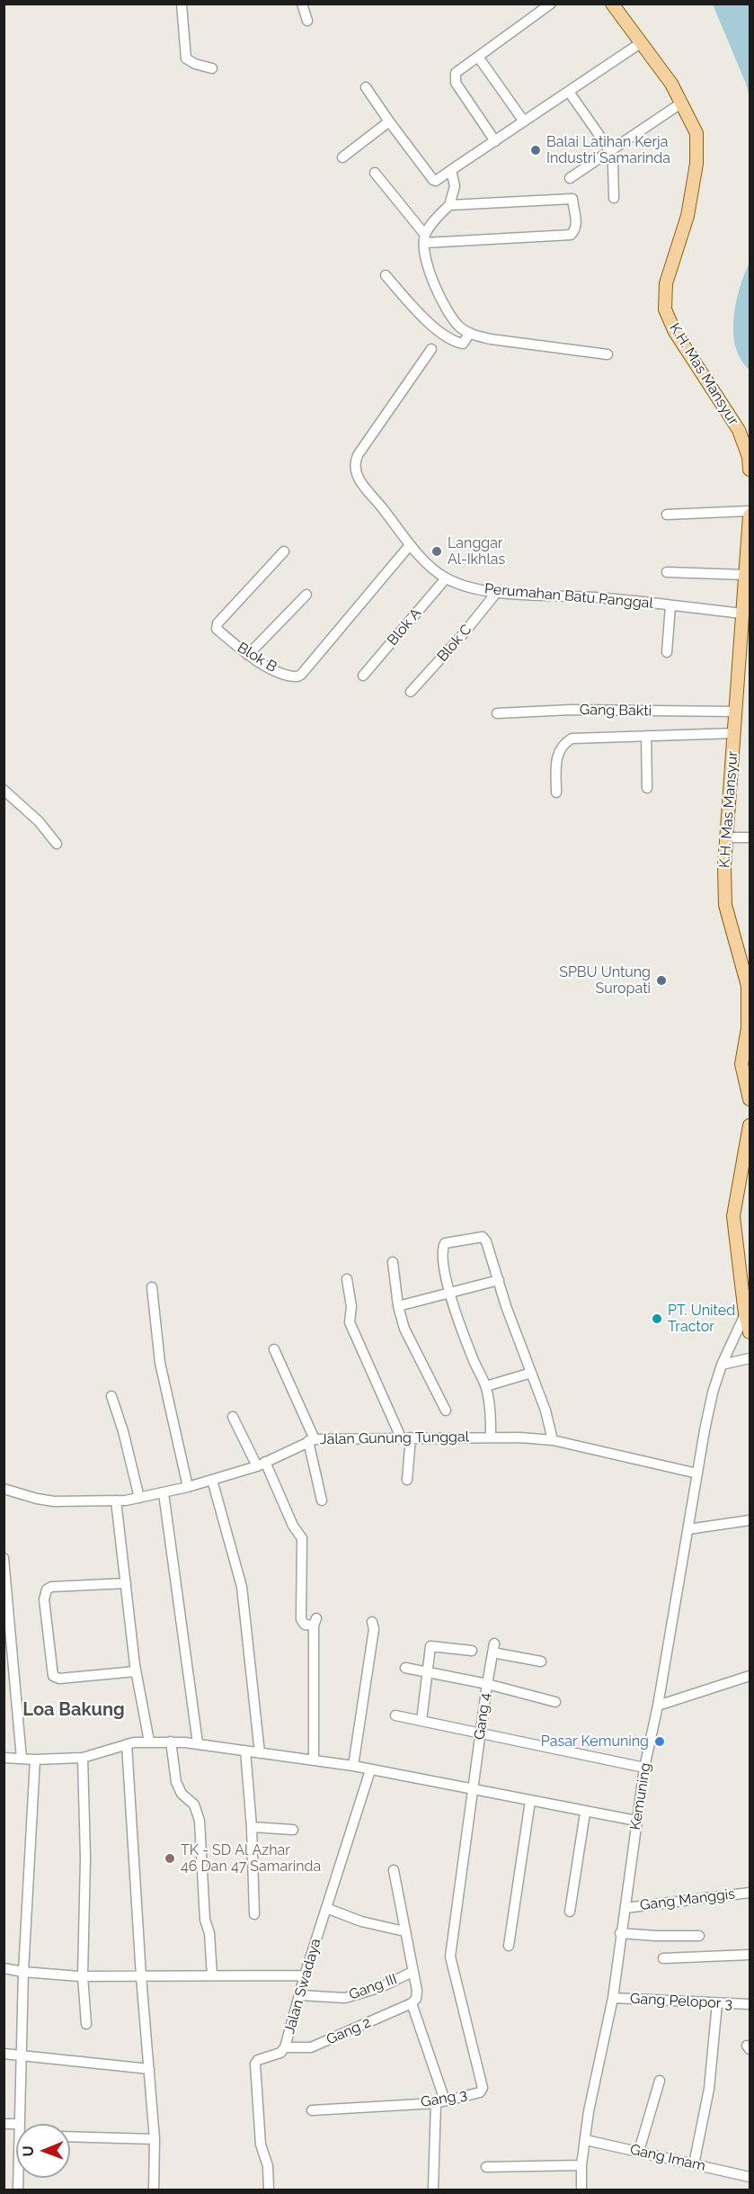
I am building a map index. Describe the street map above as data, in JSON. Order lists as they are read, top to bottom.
{
  "streets": {
    "main road": ["K.H. Mas Mansyur"],
    "street": [
      "Perumahan Batu Panggal",
      "Blok A",
      "Blok C",
      "Blok B",
      "Gang Bakti",
      "Jalan Gunung Tunggal",
      "Gang 4",
      "Kemuning",
      "Gang Manggis",
      "Jalan Swadaya",
      "Gang III",
      "Gang Pelopor 3",
      "Gang 2",
      "Gang 3",
      "Gang Imam"
    ]
  },
  "crossings": [
    ["K.H. Mas Mansyur", "Perumahan Batu Panggal"],
    ["K.H. Mas Mansyur", "Gang Bakti"],
    ["Perumahan Batu Panggal", "Blok A"],
    ["Perumahan Batu Panggal", "Blok C"],
    ["Perumahan Batu Panggal", "Blok B"],
    ["Jalan Gunung Tunggal", "Kemuning"],
    ["Gang 4", "Gang 3"],
    ["Kemuning", "Gang Manggis"],
    ["Kemuning", "Gang Pelopor 3"],
    ["Kemuning", "Gang Imam"],
    ["Jalan Swadaya", "Gang III"],
    ["Jalan Swadaya", "Gang 2"]
  ],
  "districts": ["Loa Bakung"],
  "places": [
    "Balai Latihan Kerja Industri Samarinda",
    "Langgar Al-Ikhlas",
    "SPBU Untung Suropati",
    "PT. United Tractor",
    "Pasar Kemuning",
    "TK - SD Al Azhar 46 Dan 47 Samarinda"
  ],
  "north": "left"
}
